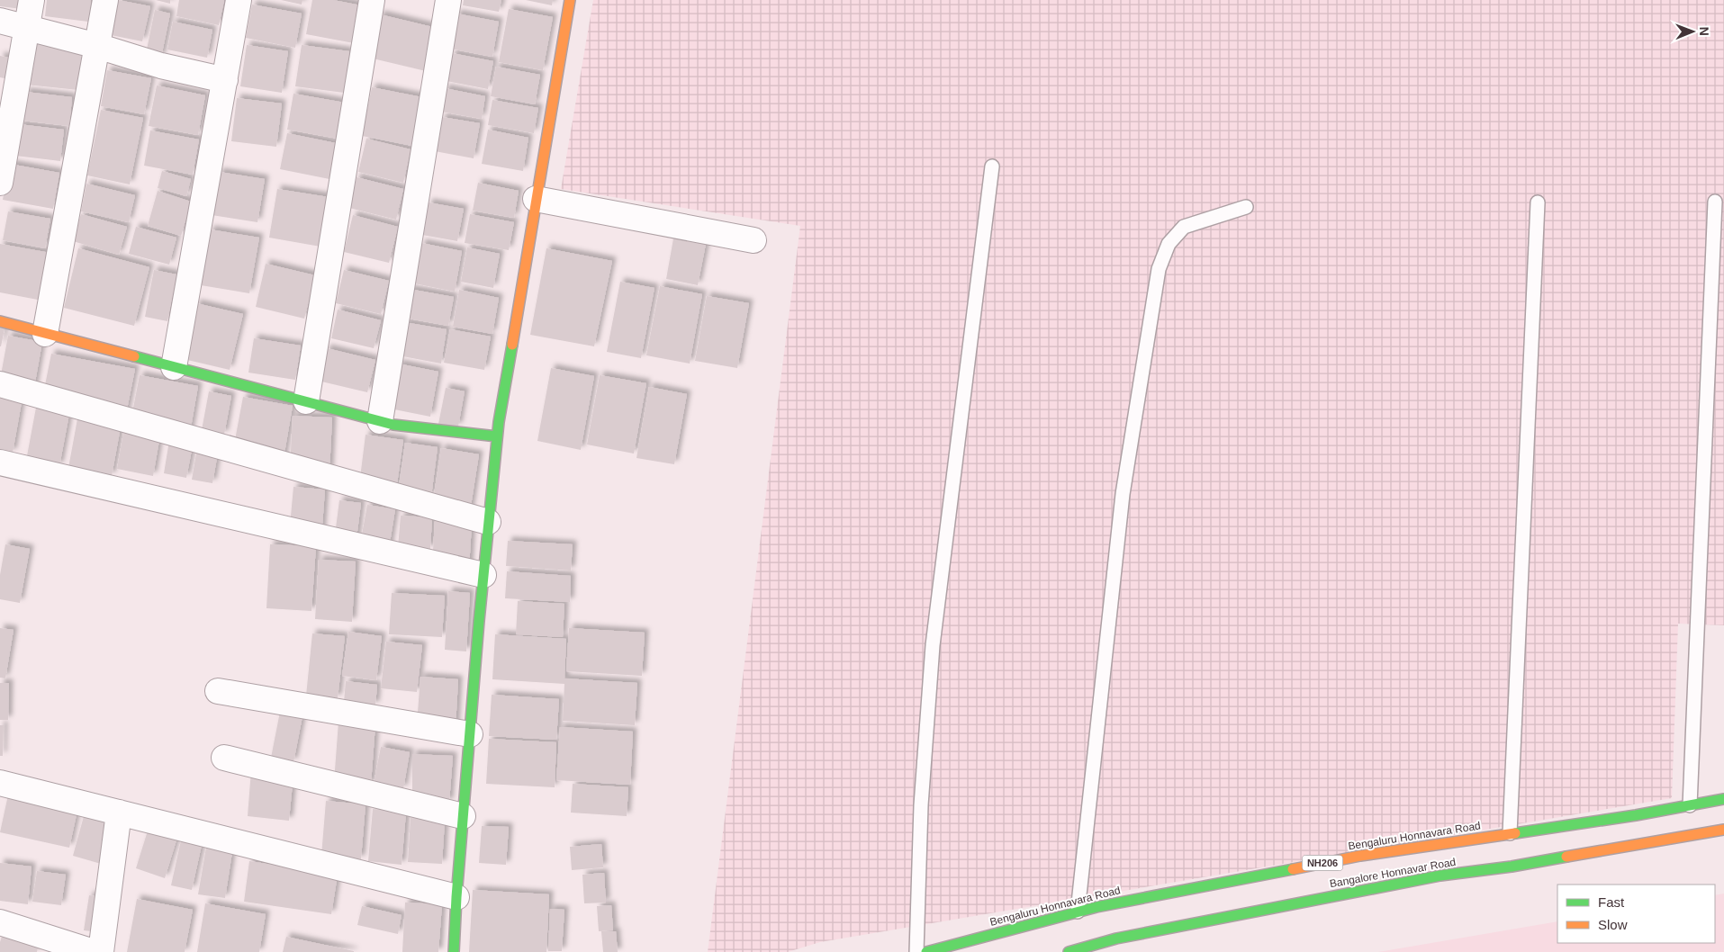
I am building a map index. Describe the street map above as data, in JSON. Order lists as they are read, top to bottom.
{
  "streets": {
    "street": ["Bengaluru Honnavara Road", "NH206", "Bangalore Honnavar Road"]
  },
  "legend": ["Fast", "Slow"],
  "north": "right"
}
